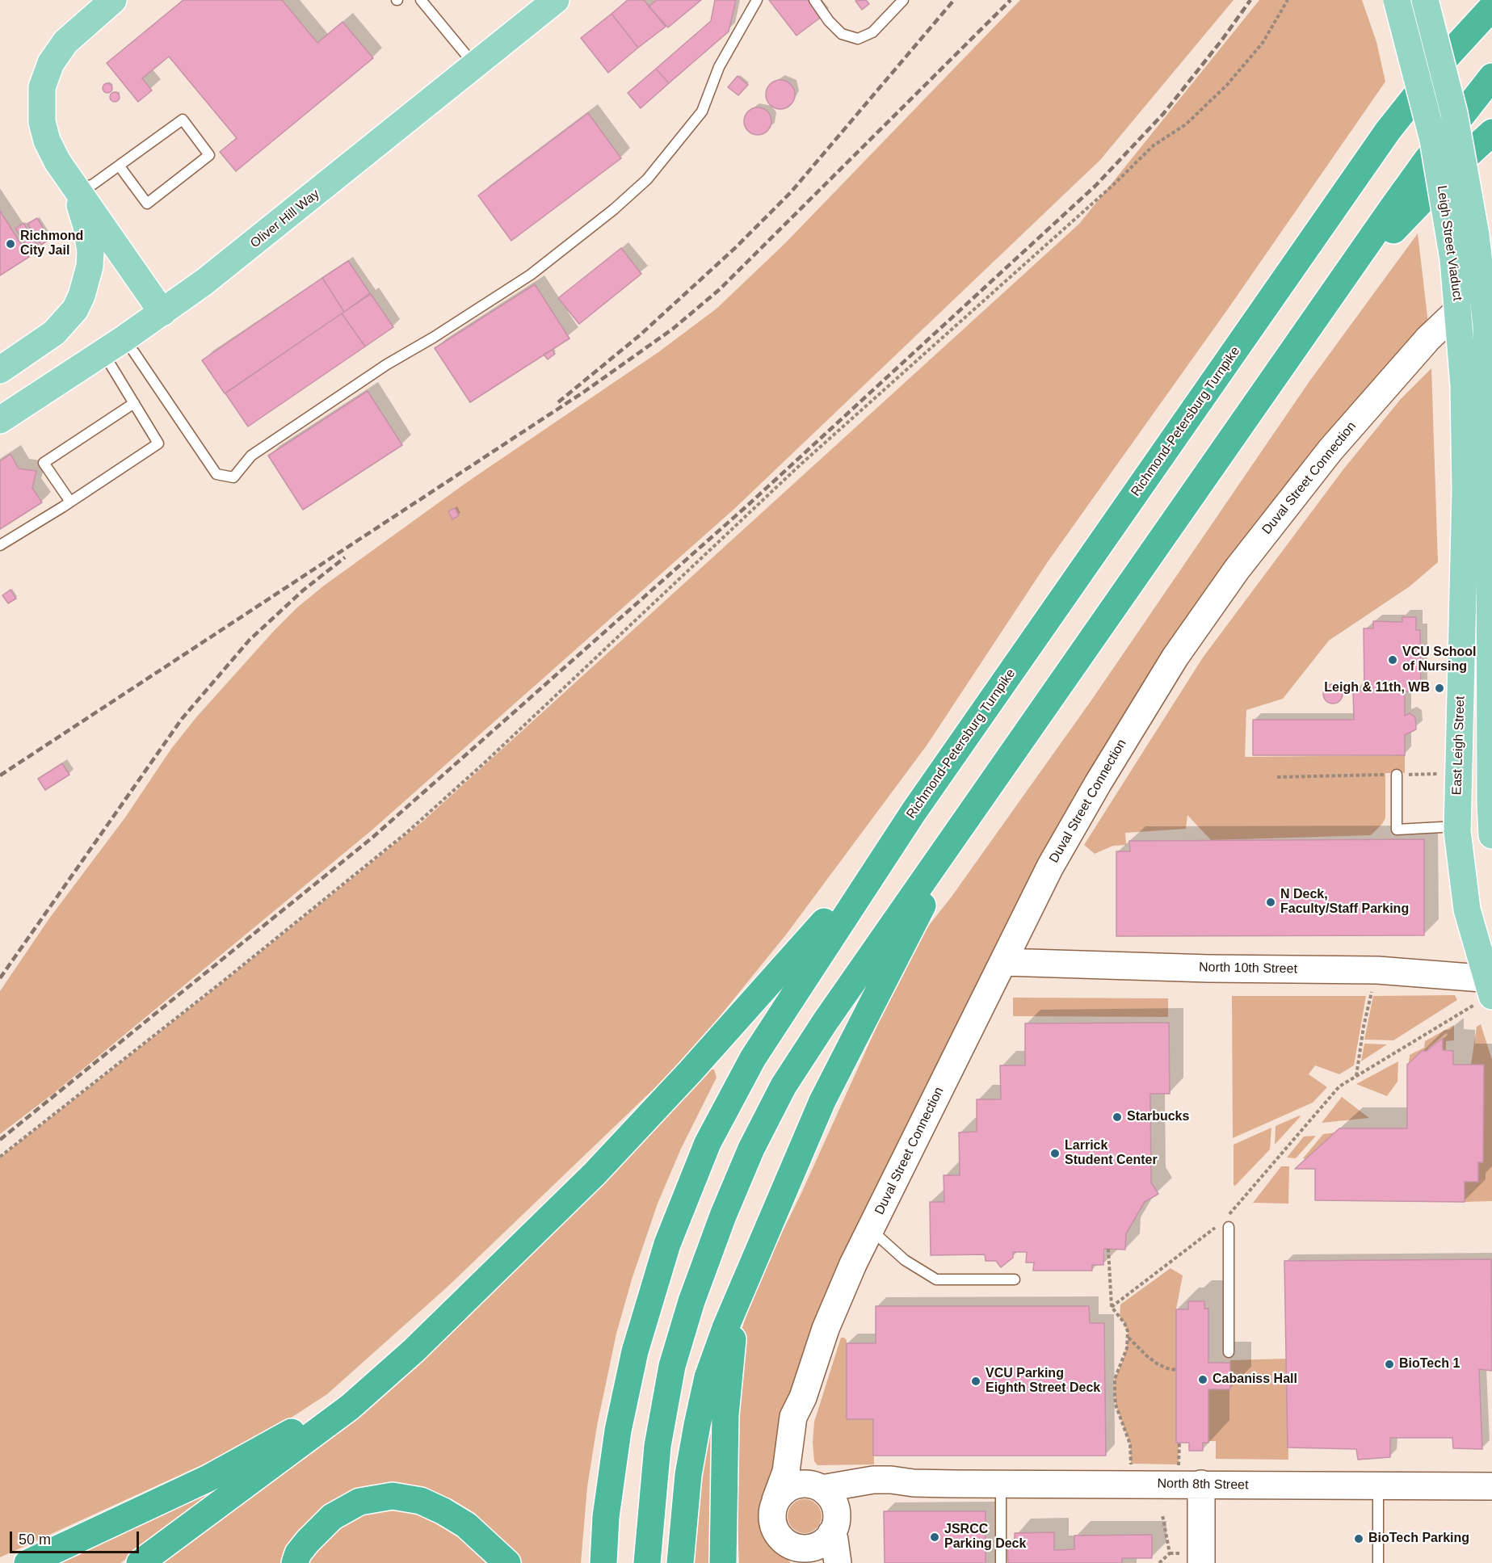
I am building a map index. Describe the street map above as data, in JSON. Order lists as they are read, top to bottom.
{
  "streets": {
    "highway": ["Richmond-Petersburg Turnpike"],
    "main road": ["Oliver Hill Way", "Leigh Street Viaduct", "East Leigh Street"],
    "street": ["Duval Street Connection", "North 10th Street", "North 8th Street"]
  },
  "crossings": [
    ["Leigh Street Viaduct", "East Leigh Street"],
    ["Duval Street Connection", "North 10th Street"],
    ["Duval Street Connection", "North 8th Street"],
    ["East Leigh Street", "North 10th Street"]
  ],
  "places": [
    "Richmond City Jail",
    "VCU School of Nursing",
    "Leigh & 11th, WB",
    "N Deck, Faculty/Staff Parking",
    "Starbucks",
    "Larrick Student Center",
    "BioTech 1",
    "Cabaniss Hall",
    "VCU Parking Eighth Street Deck",
    "JSRCC Parking Deck",
    "BioTech Parking"
  ],
  "scale_bar": "50 m"
}
